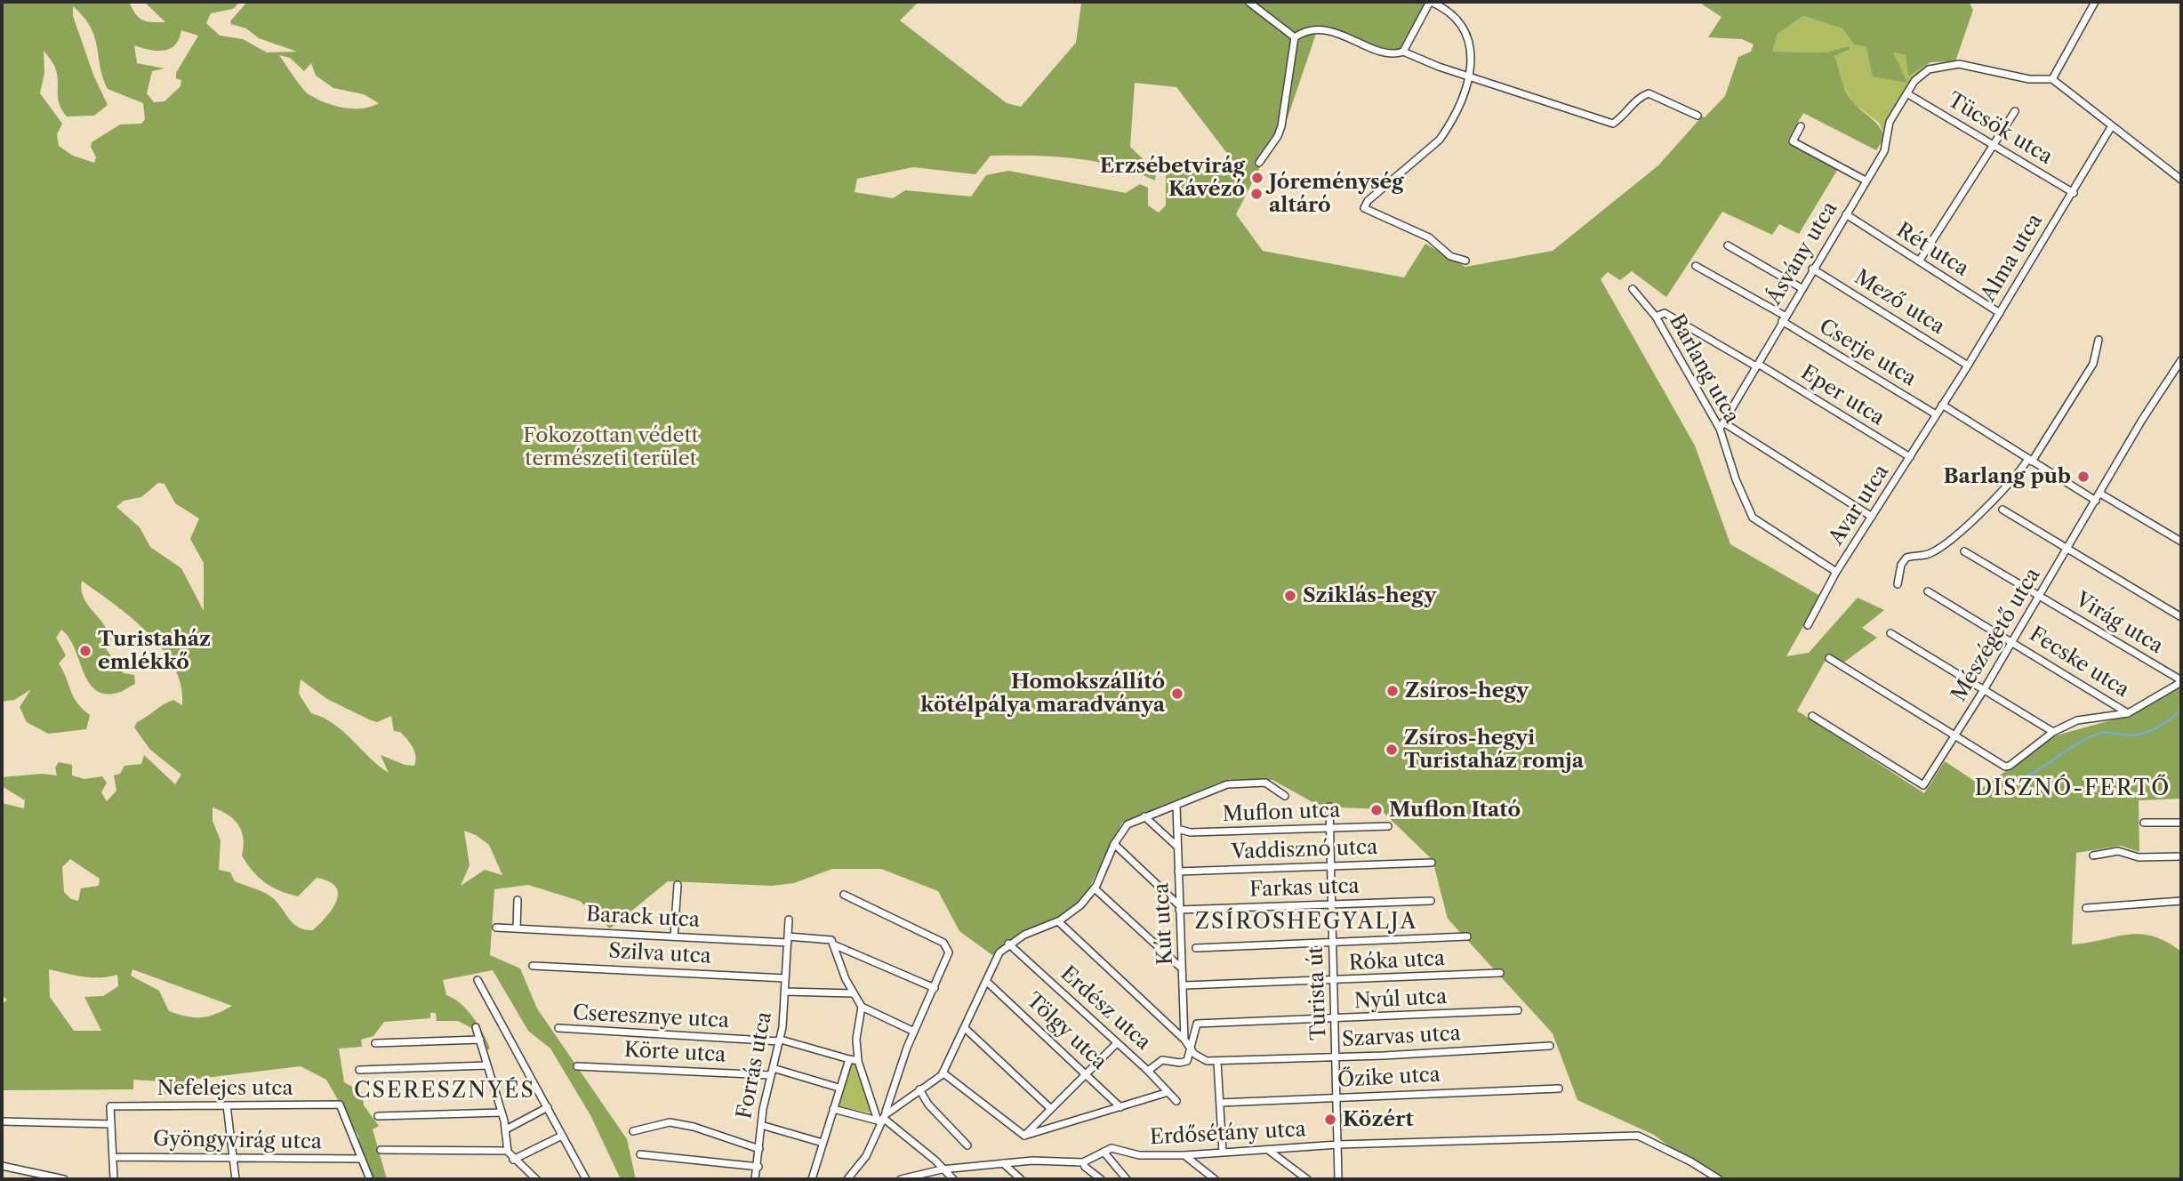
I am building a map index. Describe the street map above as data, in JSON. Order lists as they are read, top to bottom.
{
  "streets": {
    "street": [
      "Tücsök utca",
      "Rét utca",
      "Ásvány utca",
      "Alma utca",
      "Mező utca",
      "Cserje utca",
      "Barlang utca",
      "Eper utca",
      "Avar utca",
      "Virág utca",
      "Mészégető utca",
      "Fecske utca",
      "Muflon utca",
      "Vaddisznó utca",
      "Farkas utca",
      "Barack utca",
      "Kút utca",
      "Szilva utca",
      "Róka utca",
      "Turista út",
      "Nyúl utca",
      "Erdész utca",
      "Cseresznye utca",
      "Tölgy utca",
      "Szarvas utca",
      "Körte utca",
      "Forrás utca",
      "Őzike utca",
      "Nefelejcs utca",
      "Erdősétány utca",
      "Gyöngyvirág utca"
    ]
  },
  "crossings": [
    ["Tücsök utca", "Ásvány utca"],
    ["Tücsök utca", "Alma utca"],
    ["Rét utca", "Ásvány utca"],
    ["Rét utca", "Alma utca"],
    ["Ásvány utca", "Mező utca"],
    ["Ásvány utca", "Cserje utca"],
    ["Ásvány utca", "Barlang utca"],
    ["Ásvány utca", "Eper utca"],
    ["Alma utca", "Mező utca"],
    ["Alma utca", "Avar utca"],
    ["Cserje utca", "Avar utca"],
    ["Barlang utca", "Eper utca"],
    ["Barlang utca", "Avar utca"],
    ["Eper utca", "Avar utca"],
    ["Virág utca", "Mészégető utca"],
    ["Mészégető utca", "Fecske utca"],
    ["Muflon utca", "Kút utca"],
    ["Muflon utca", "Turista út"],
    ["Vaddisznó utca", "Kút utca"],
    ["Vaddisznó utca", "Turista út"],
    ["Farkas utca", "Kút utca"],
    ["Farkas utca", "Turista út"],
    ["Barack utca", "Forrás utca"],
    ["Kút utca", "Róka utca"],
    ["Kút utca", "Nyúl utca"],
    ["Szilva utca", "Forrás utca"],
    ["Róka utca", "Turista út"],
    ["Turista út", "Nyúl utca"],
    ["Turista út", "Szarvas utca"],
    ["Turista út", "Őzike utca"],
    ["Turista út", "Erdősétány utca"],
    ["Cseresznye utca", "Forrás utca"],
    ["Körte utca", "Forrás utca"],
    ["Nefelejcs utca", "Gyöngyvirág utca"]
  ],
  "districts": ["DISZNÓ-FERTŐ", "ZSÍROSHEGYALJA", "CSERESZNYÉS"],
  "parks": ["Fokozottan védett természeti terület"],
  "places": [
    "Erzsébetvirág Kávézó",
    "Jóreménység altáró",
    "Barlang pub",
    "Sziklás-hegy",
    "Turistaház emlékkő",
    "Zsíros-hegy",
    "Homokszállító kötélpálya maradványa",
    "Zsíros-hegyi Turistaház romja",
    "Muflon Itató",
    "Közért"
  ]
}
